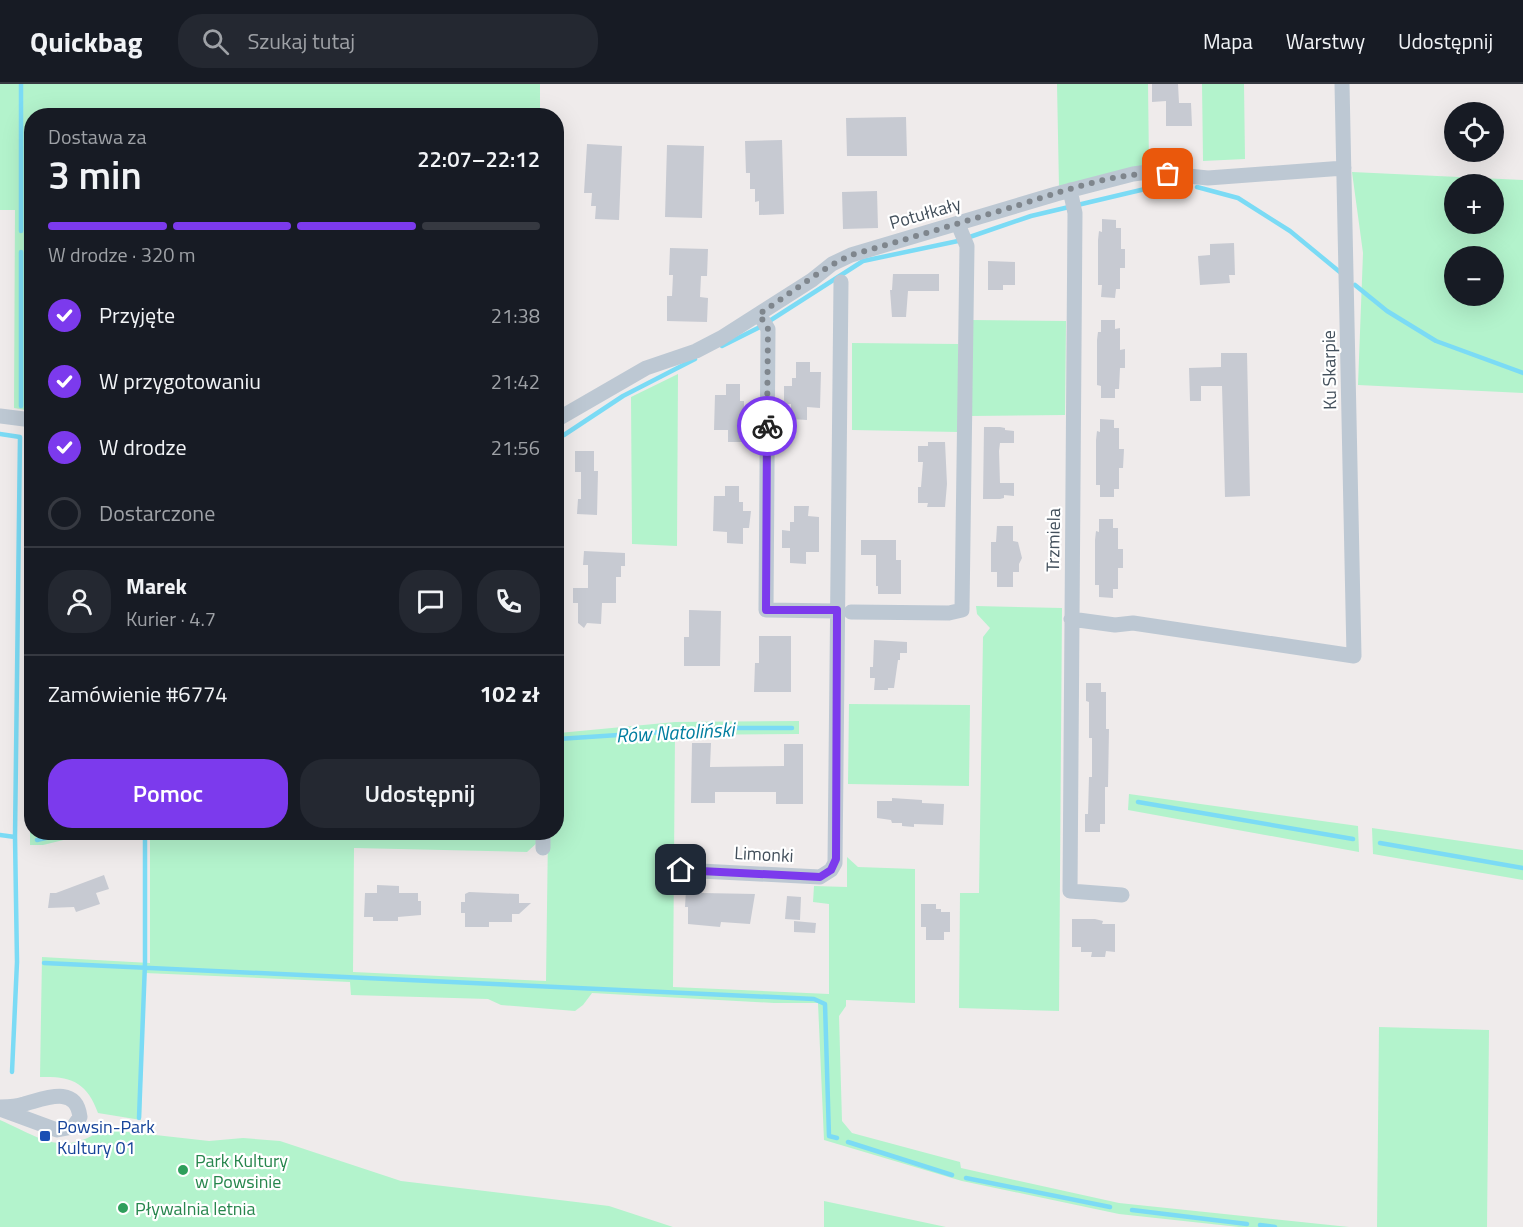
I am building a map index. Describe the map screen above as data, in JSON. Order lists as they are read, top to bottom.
{
  "streets": {
    "street": [
      "Potułkały",
      "Ku Skarpie",
      "Trzmiela",
      "Limonki"
    ]
  },
  "crossings": [
    ["Potułkały", "Ku Skarpie"],
    ["Potułkały", "Trzmiela"],
    ["Ku Skarpie", "Trzmiela"]
  ],
  "water": ["Rów Natoliński"],
  "places": {
    "transit": ["Powsin-Park Kultury 01"],
    "other": ["Park Kultury w Powsinie", "Pływalnia letnia"]
  },
  "page": {
    "header": "Quickbag",
    "search": "Szukaj tutaj",
    "nav": ["Mapa", "Warstwy", "Udostępnij"],
    "map_buttons": ["+", "−"],
    "heading": ["3 min", "Dostawa za", "22:07–22:12"],
    "panel": [
      "Marek",
      "Kurier · 4.7",
      "Zamówienie #6774",
      "102 zł"
    ],
    "bar": "W drodze · 320 m",
    "list": [
      ["Przyjęte", "21:38"],
      ["W przygotowaniu", "21:42"],
      ["W drodze", "21:56"],
      "Dostarczone"
    ],
    "buttons": ["Pomoc", "Udostępnij"]
  }
}
